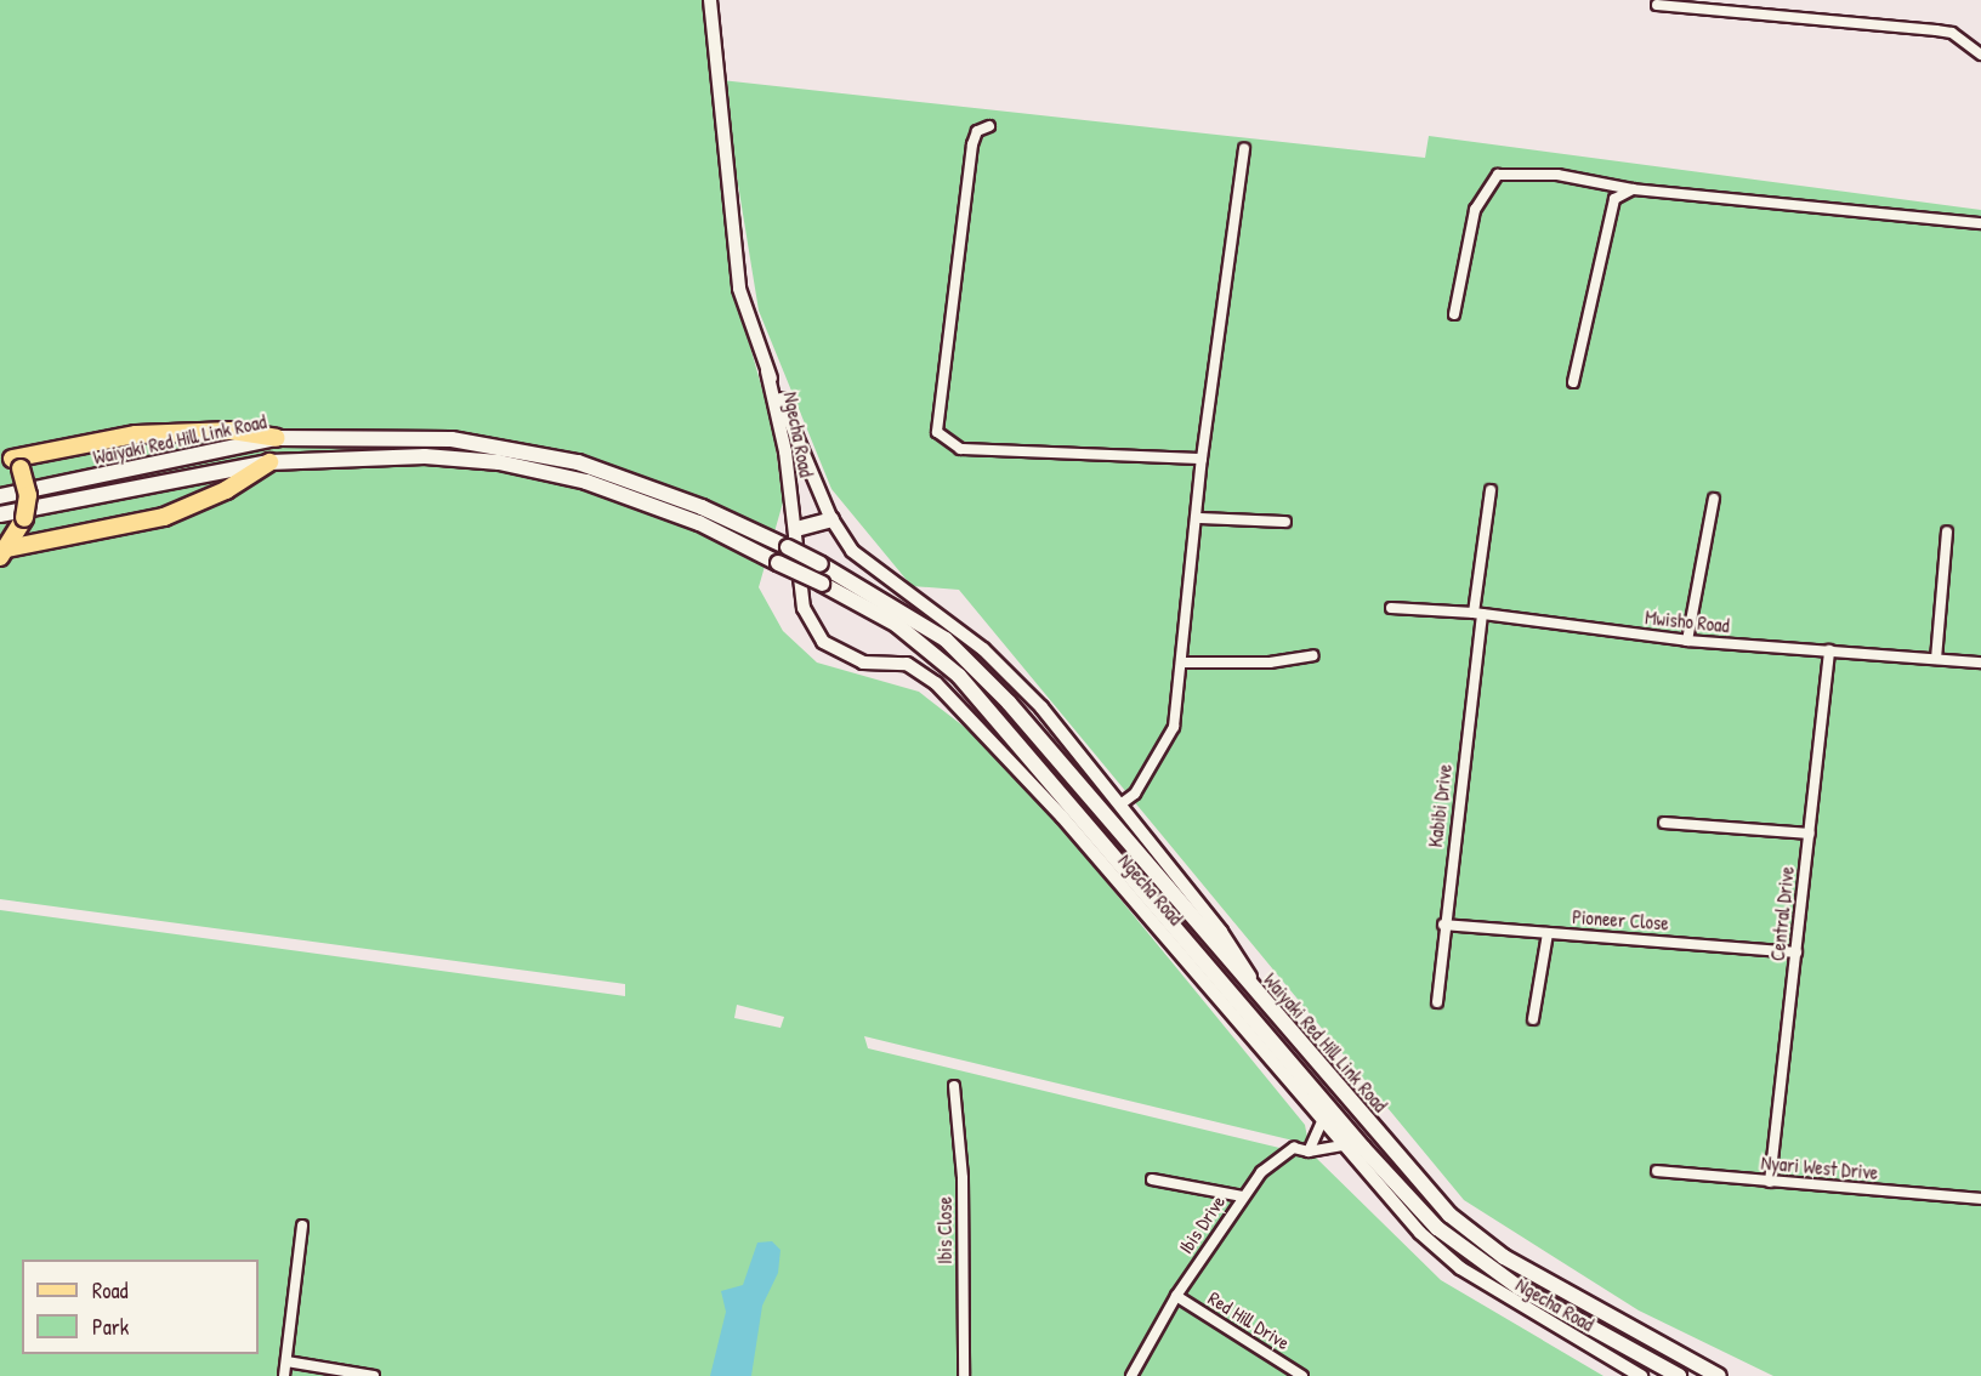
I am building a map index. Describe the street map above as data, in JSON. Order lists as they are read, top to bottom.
{
  "streets": {
    "main road": ["Waiyaki Red Hill Link Road"],
    "street": [
      "Ngecha Road",
      "Mwisho Road",
      "Kabibi Drive",
      "Central Drive",
      "Pioneer Close",
      "Nyari West Drive",
      "Ibis Drive",
      "Ibis Close",
      "Red Hill Drive"
    ]
  },
  "crossings": [
    ["Ngecha Road", "Waiyaki Red Hill Link Road"],
    ["Ngecha Road", "Ibis Drive"],
    ["Mwisho Road", "Kabibi Drive"],
    ["Mwisho Road", "Central Drive"],
    ["Kabibi Drive", "Pioneer Close"],
    ["Central Drive", "Pioneer Close"],
    ["Central Drive", "Nyari West Drive"],
    ["Ibis Drive", "Red Hill Drive"]
  ],
  "legend": ["Road", "Park"]
}
